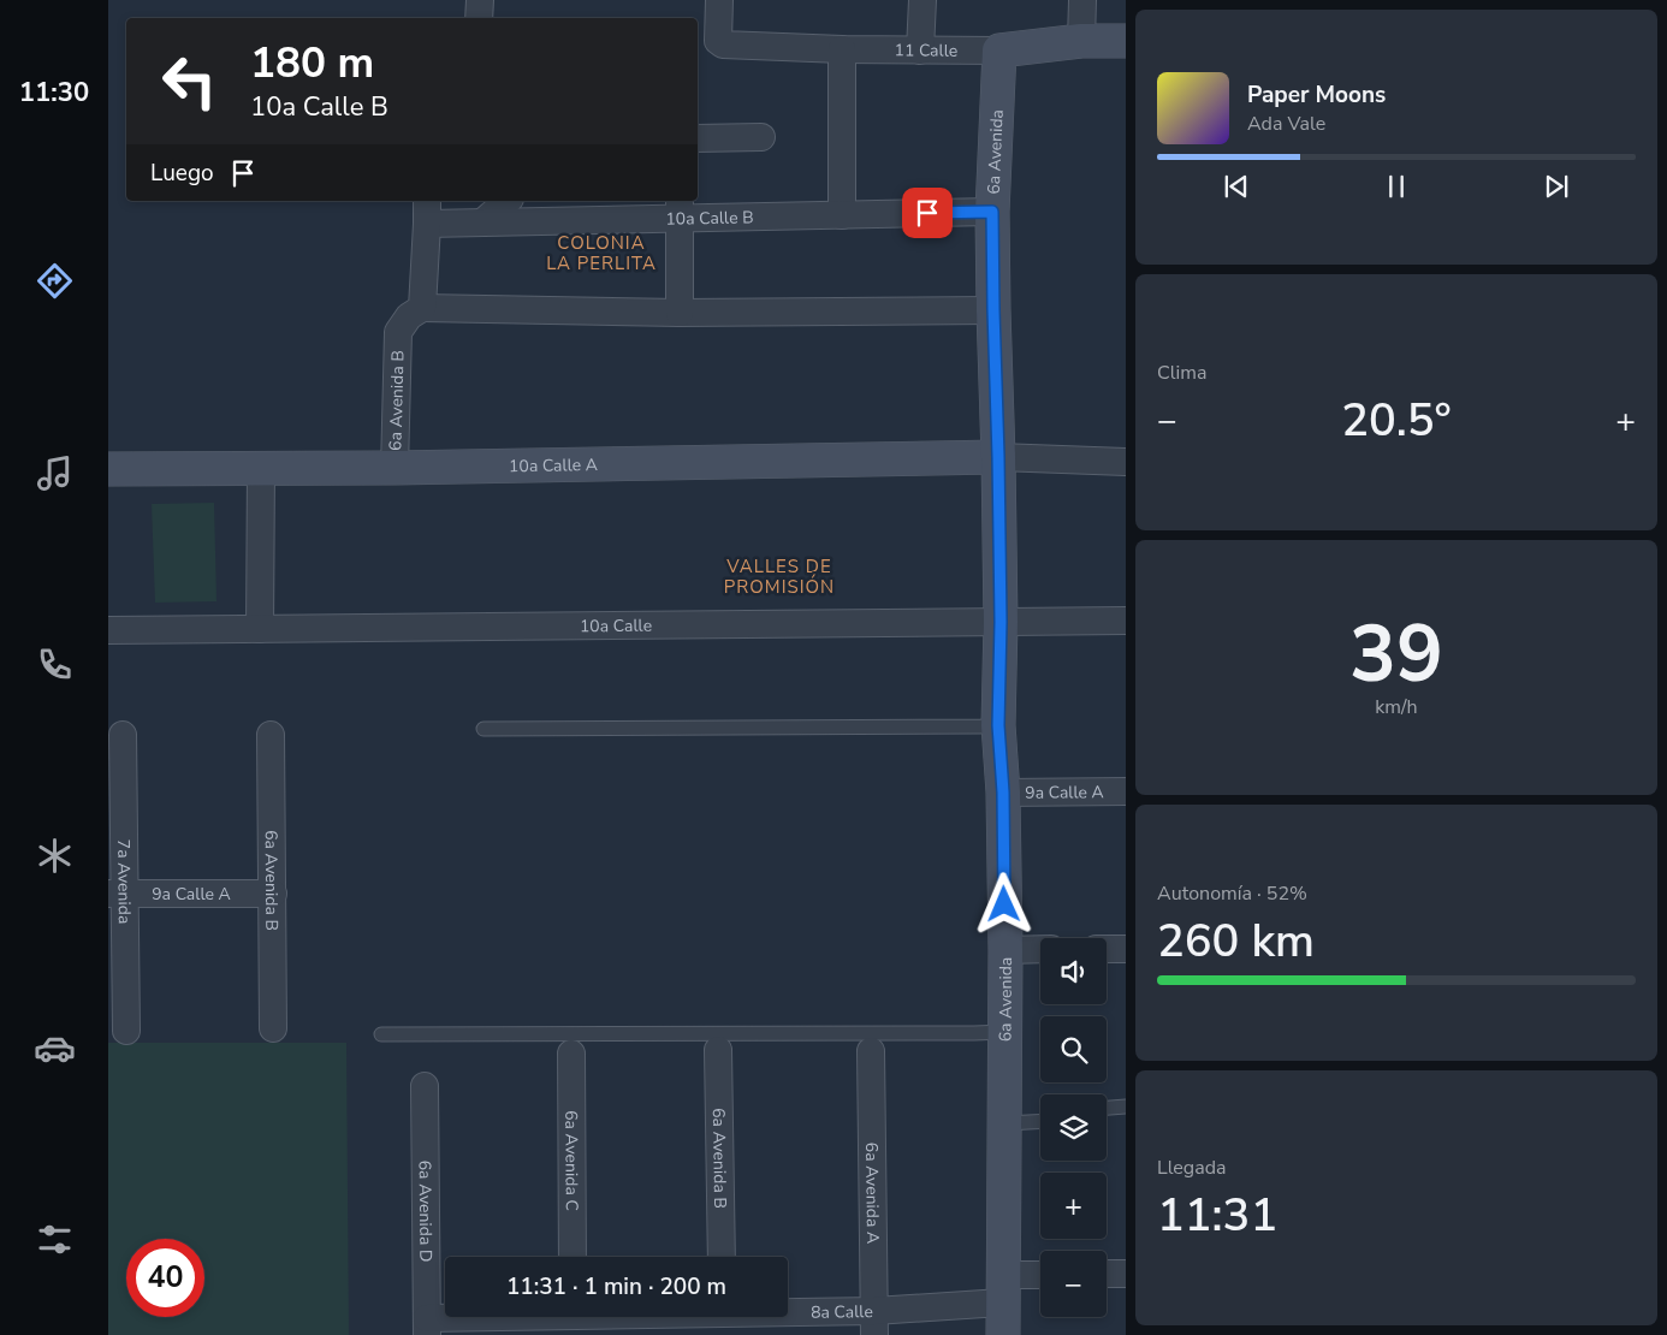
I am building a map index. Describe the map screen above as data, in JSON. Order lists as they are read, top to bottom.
{
  "streets": {
    "street": [
      "11 Calle",
      "6a Avenida",
      "10a Calle B",
      "6a Avenida B",
      "10a Calle A",
      "10a Calle",
      "9a Calle A",
      "7a Avenida",
      "6a Avenida C",
      "6a Avenida A",
      "6a Avenida D",
      "8a Calle"
    ]
  },
  "crossings": [
    ["11 Calle", "6a Avenida"],
    ["6a Avenida", "10a Calle B"],
    ["6a Avenida", "10a Calle A"],
    ["6a Avenida", "10a Calle"],
    ["6a Avenida", "9a Calle A"],
    ["6a Avenida", "8a Calle"],
    ["6a Avenida B", "10a Calle A"],
    ["6a Avenida B", "9a Calle A"],
    ["9a Calle A", "7a Avenida"],
    ["6a Avenida A", "8a Calle"],
    ["6a Avenida D", "8a Calle"]
  ],
  "districts": ["COLONIA LA PERLITA", "VALLES DE PROMISIÓN"],
  "page": {
    "tabs": "11:30",
    "turn": ["180 m", "10a Calle B"],
    "song": ["Paper Moons", "Ada Vale"],
    "then": "Luego",
    "tile": [
      "Clima",
      ["39", "km/h"],
      ["Autonomía · 52%", "260 km"],
      ["Llegada", "11:31"]
    ],
    "heat": ["−", "20.5°", "+"],
    "map_buttons": ["+", "−"],
    "limit": "40",
    "trip": "11:31 · 1 min · 200 m"
  }
}
